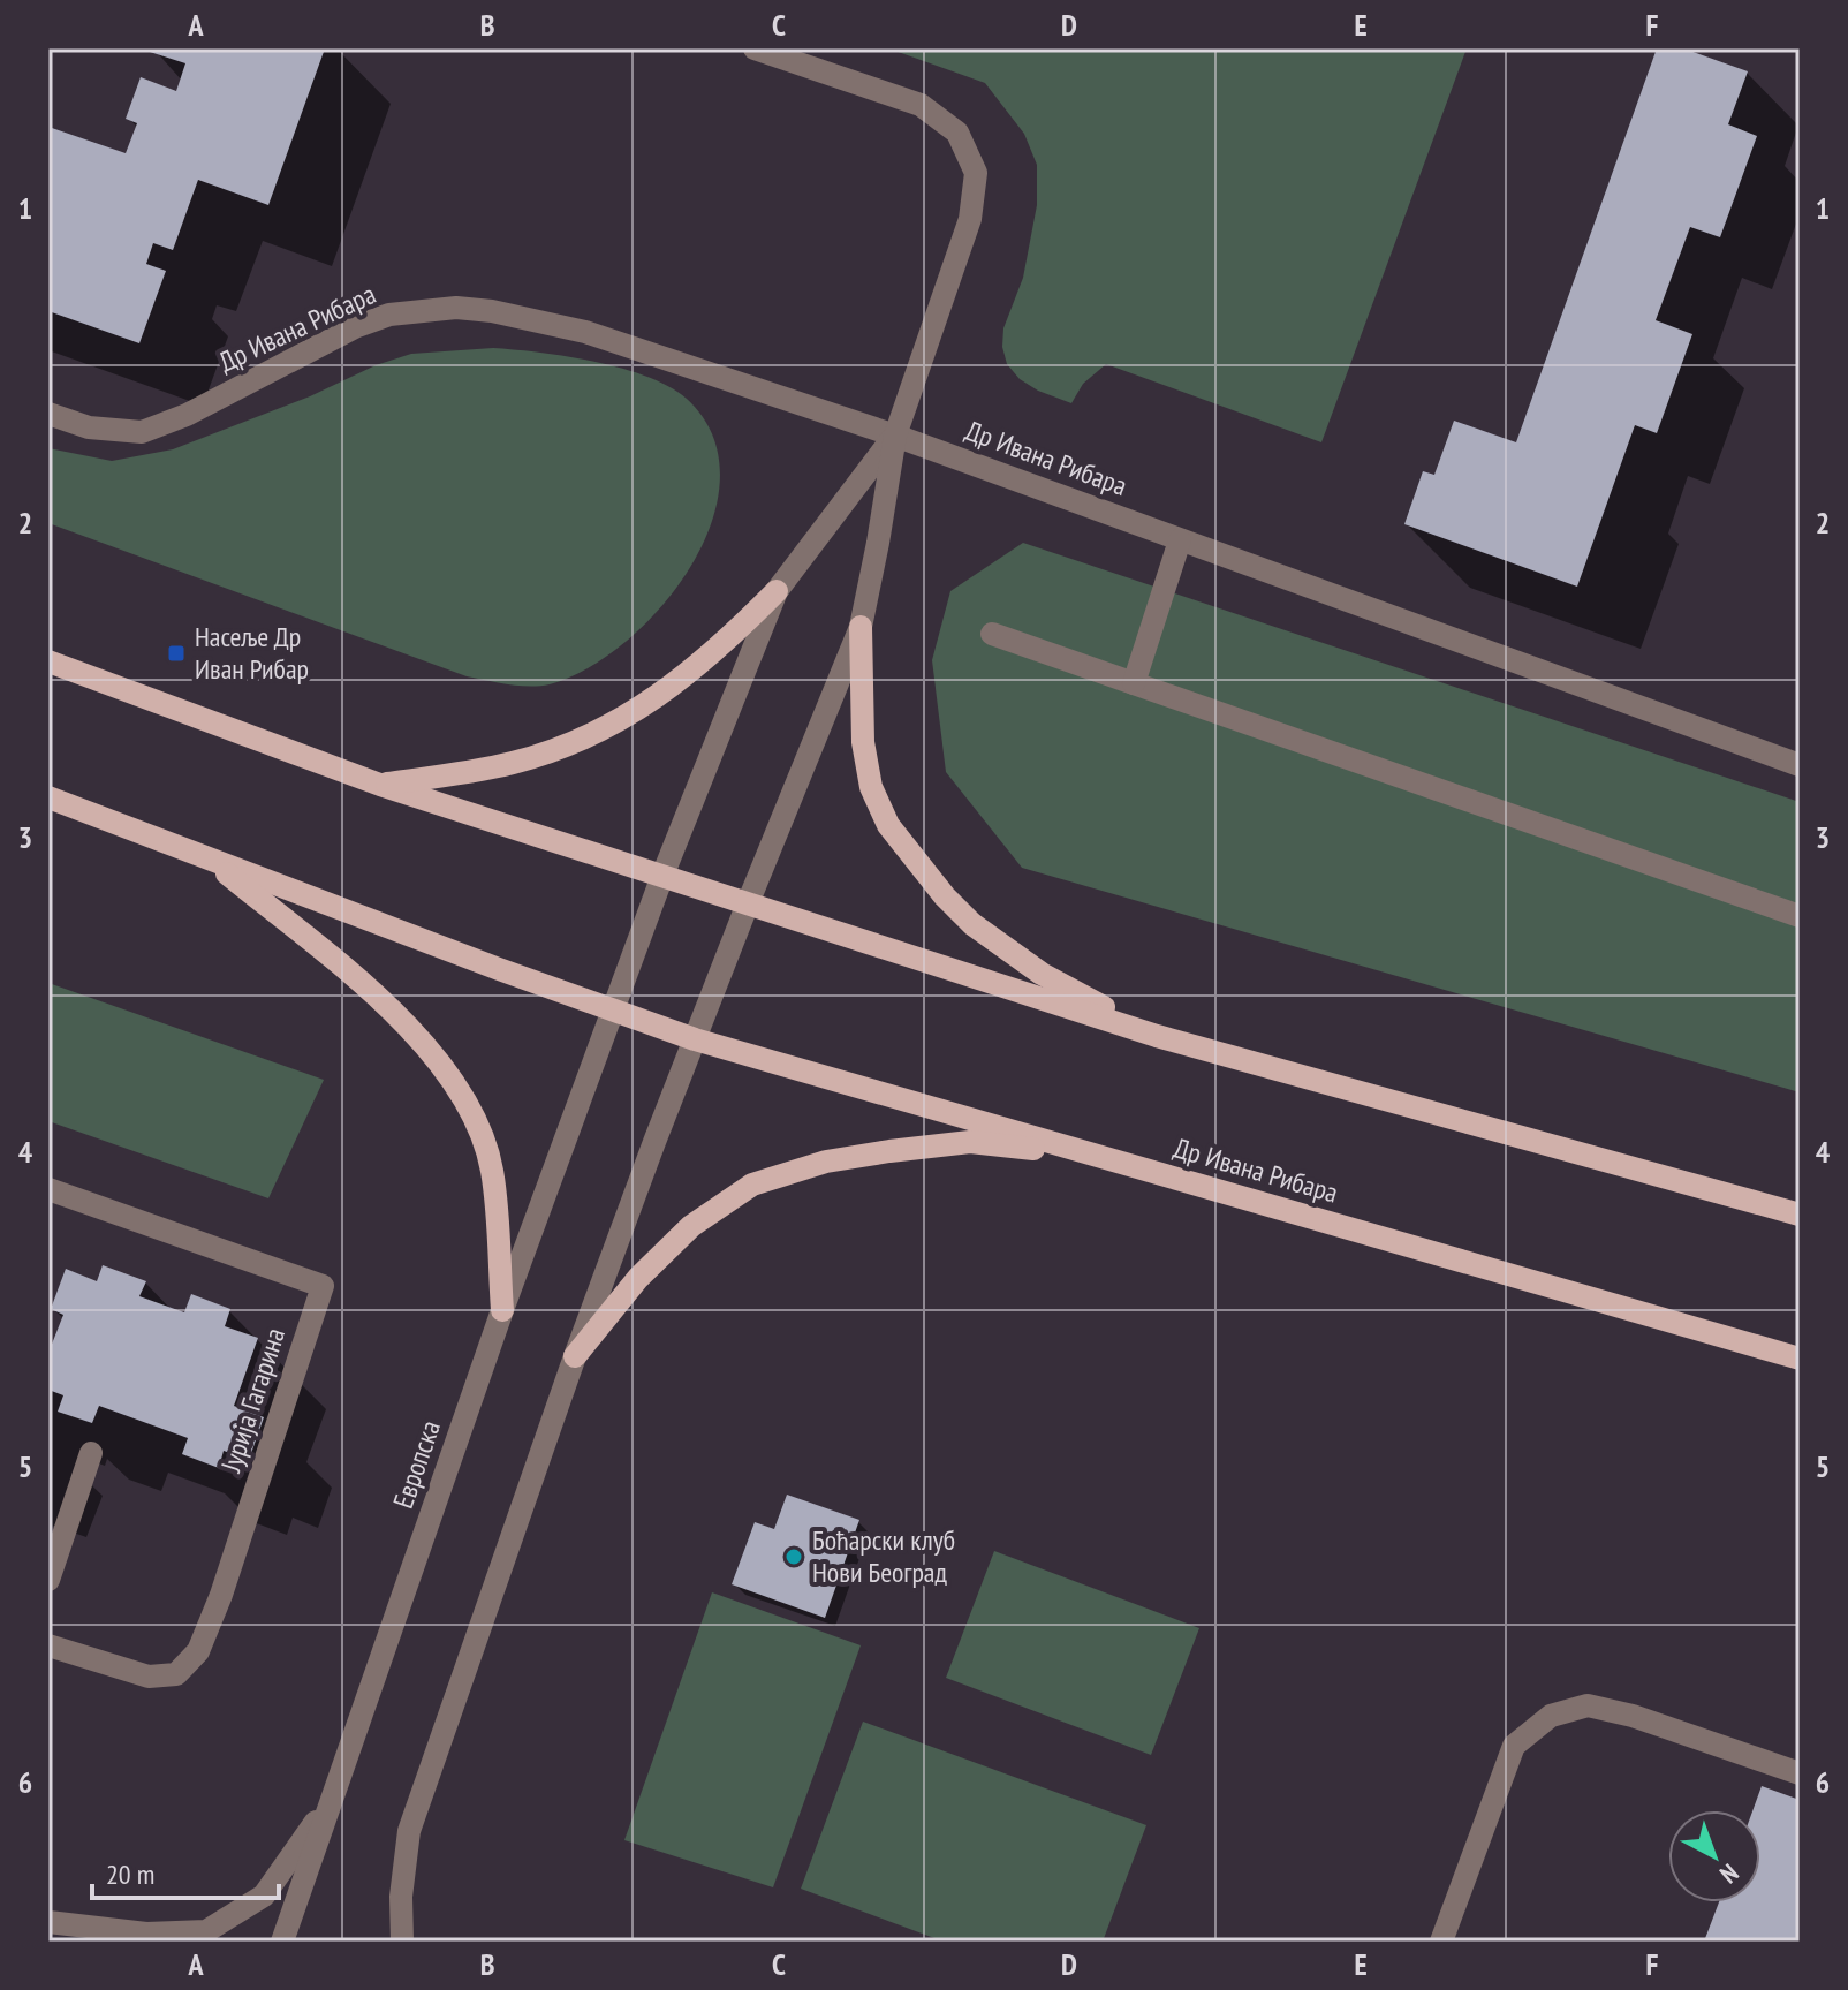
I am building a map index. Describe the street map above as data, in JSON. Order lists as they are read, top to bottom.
{
  "streets": {
    "main road": ["Др Ивана Рибара"],
    "street": ["Јурија Гагарина", "Европска"]
  },
  "crossings": [
    ["Др Ивана Рибара", "Европска"]
  ],
  "places": {
    "transit": ["Насеље Др Иван Рибар"],
    "other": ["Боћарски клуб Нови Београд"]
  },
  "scale_bar": "20 m",
  "north": "bottom right",
  "grid": {
    "columns": [
      "A",
      "B",
      "C",
      "D",
      "E",
      "F"
    ],
    "rows": [
      "1",
      "2",
      "3",
      "4",
      "5",
      "6"
    ]
  }
}
